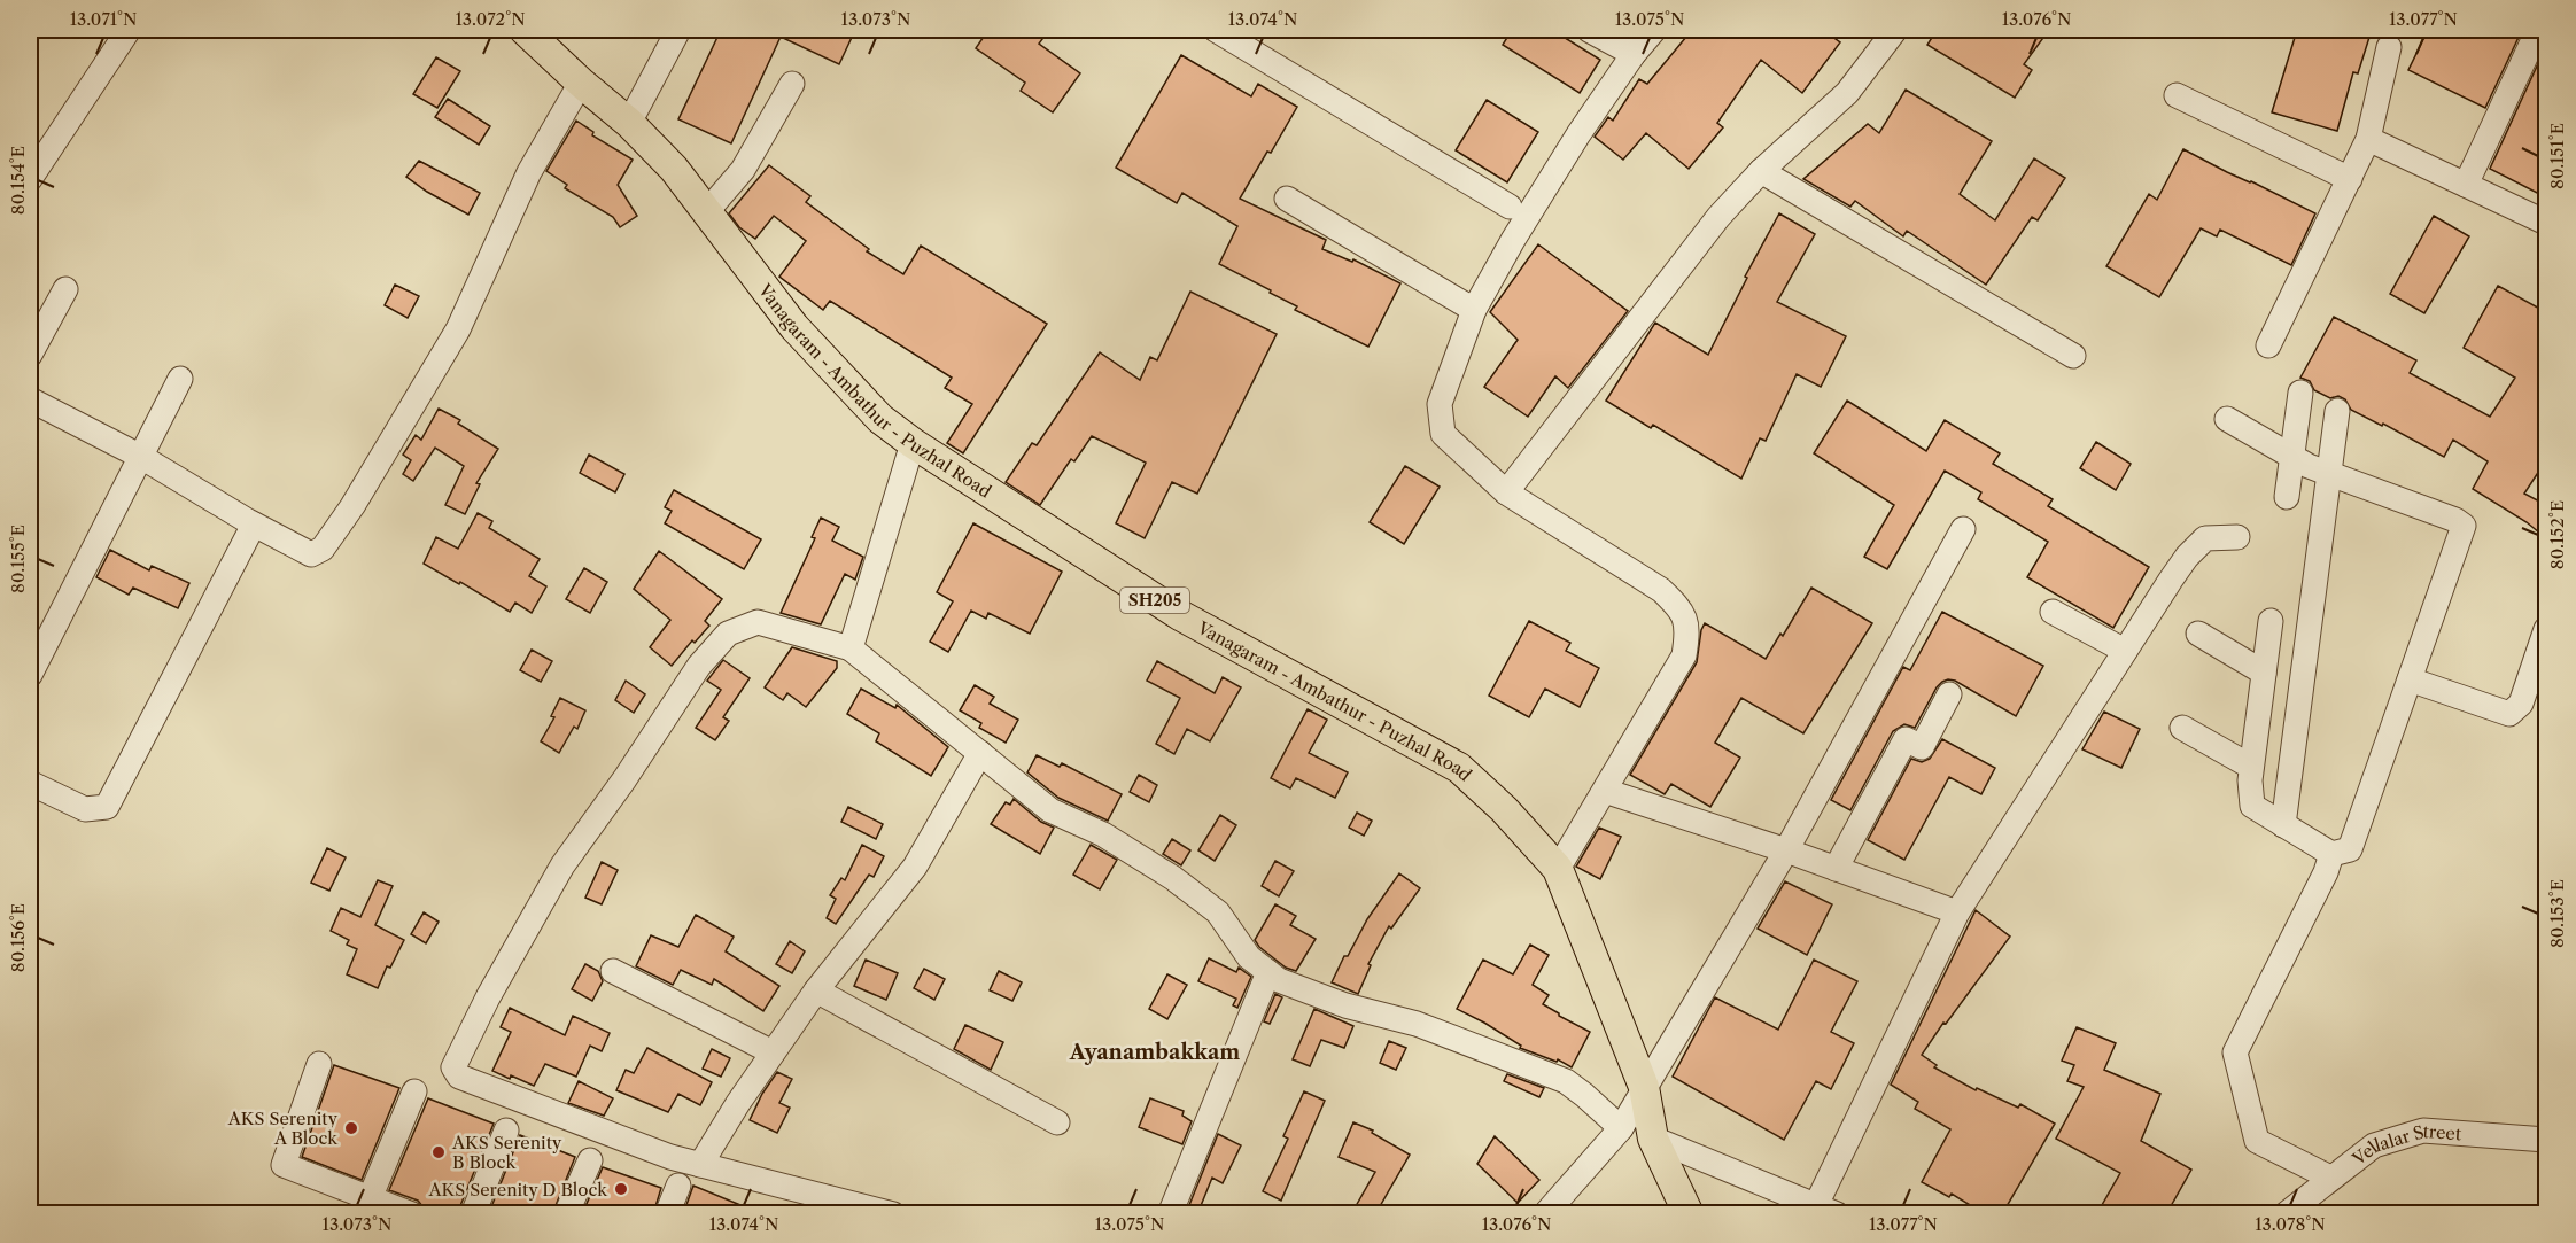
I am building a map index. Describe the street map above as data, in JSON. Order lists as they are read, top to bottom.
{
  "streets": {
    "main road": ["Vanagaram - Ambathur - Puzhal Road", "SH205"],
    "street": ["Vellalar Street"]
  },
  "districts": ["Ayanambakkam"],
  "places": ["AKS Serenity A Block", "AKS Serenity B Block", "AKS Serenity D Block"],
  "coordinates": [
    "13.071°N",
    "13.072°N",
    "13.073°N",
    "13.074°N",
    "13.075°N",
    "13.076°N",
    "13.077°N",
    "80.151°E",
    "80.154°E",
    "80.152°E",
    "80.155°E",
    "80.153°E",
    "80.156°E",
    "13.078°N"
  ]
}
